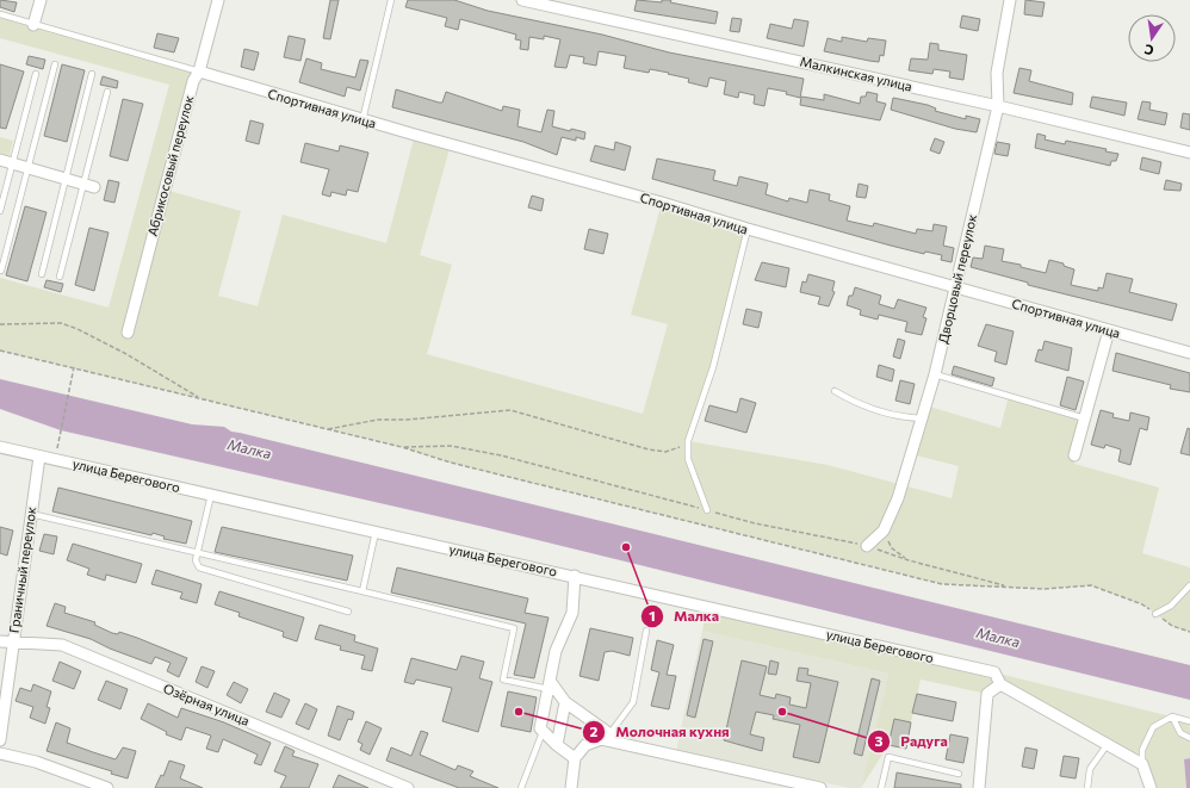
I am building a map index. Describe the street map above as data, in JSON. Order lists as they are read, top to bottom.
{
  "streets": {
    "street": [
      "Малкинская улица",
      "Спортивная улица",
      "Абрикосовый переулок",
      "Дворцовый переулок",
      "улица Берегового",
      "Граничный переулок",
      "Озёрная улица"
    ]
  },
  "crossings": [
    ["Малкинская улица", "Дворцовый переулок"],
    ["Спортивная улица", "Абрикосовый переулок"],
    ["Спортивная улица", "Дворцовый переулок"],
    ["улица Берегового", "Граничный переулок"],
    ["Граничный переулок", "Озёрная улица"]
  ],
  "water": ["Малка"],
  "places": ["Малка", "Молочная кухня", "Радуга"],
  "north": "bottom"
}
